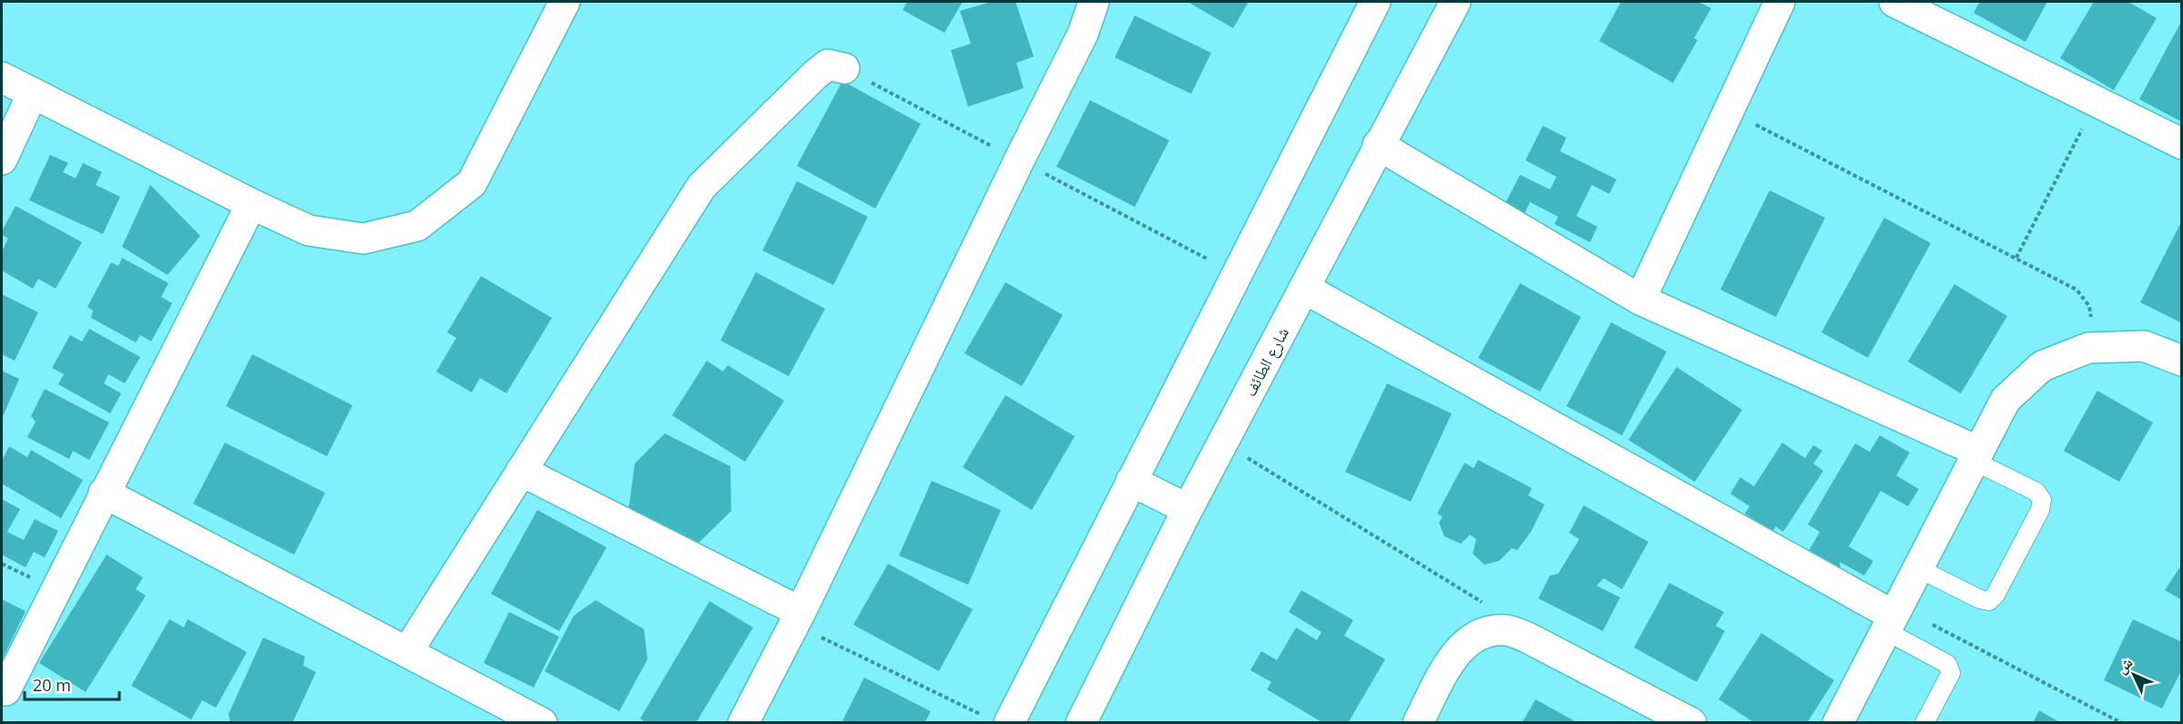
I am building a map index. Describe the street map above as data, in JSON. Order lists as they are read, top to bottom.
{
  "streets": {
    "street": ["شارع الطائف"]
  },
  "scale_bar": "20 m",
  "north": "top left"
}
